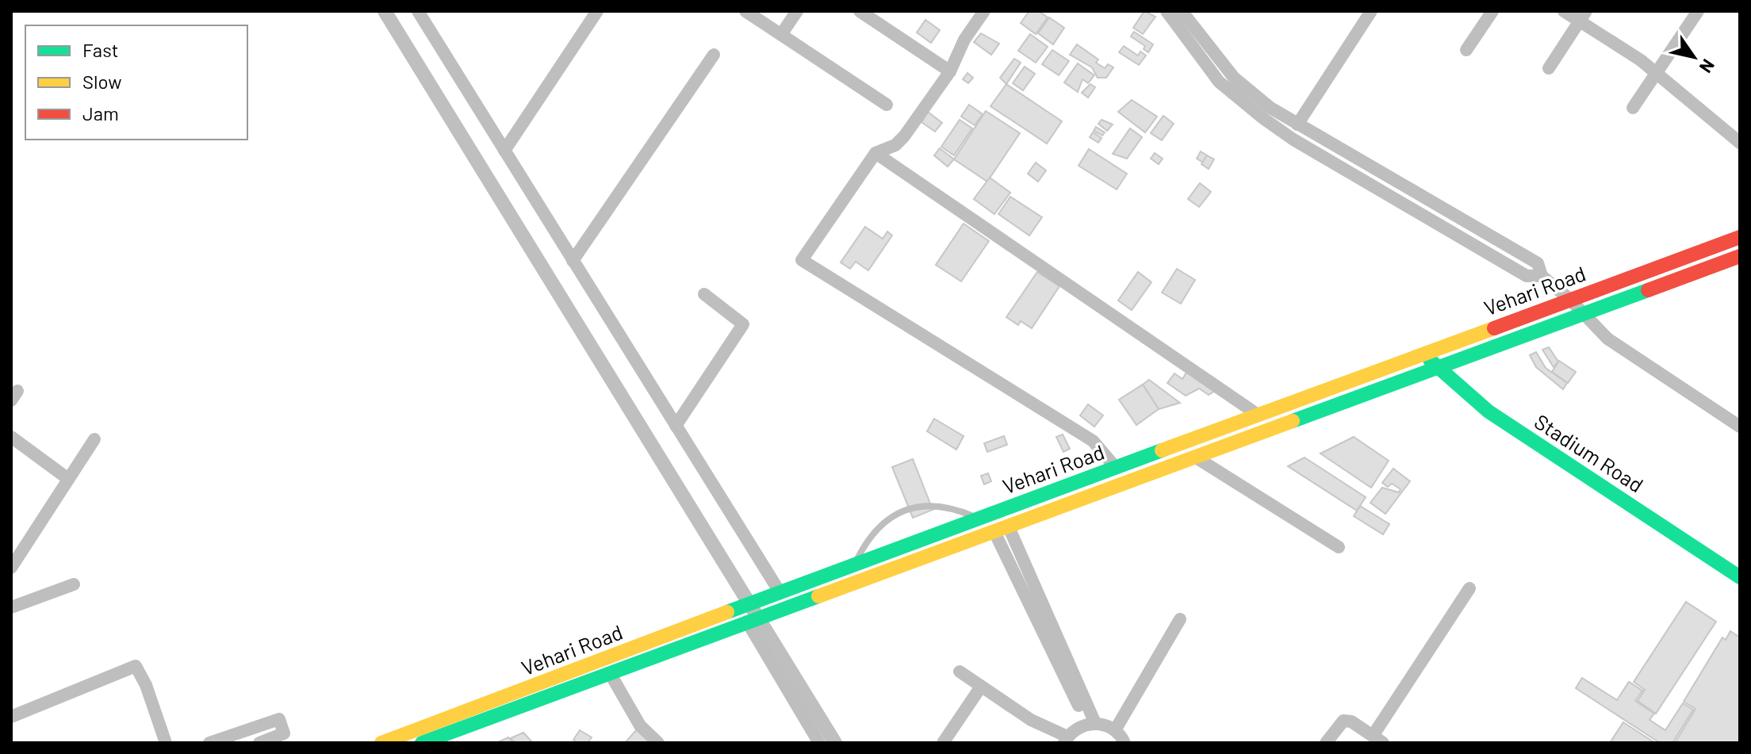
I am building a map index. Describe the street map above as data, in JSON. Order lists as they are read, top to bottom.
{
  "streets": {
    "main road": ["Vehari Road", "Stadium Road"]
  },
  "crossings": [
    ["Vehari Road", "Stadium Road"]
  ],
  "legend": ["Fast", "Slow", "Jam"],
  "north": "bottom right"
}
